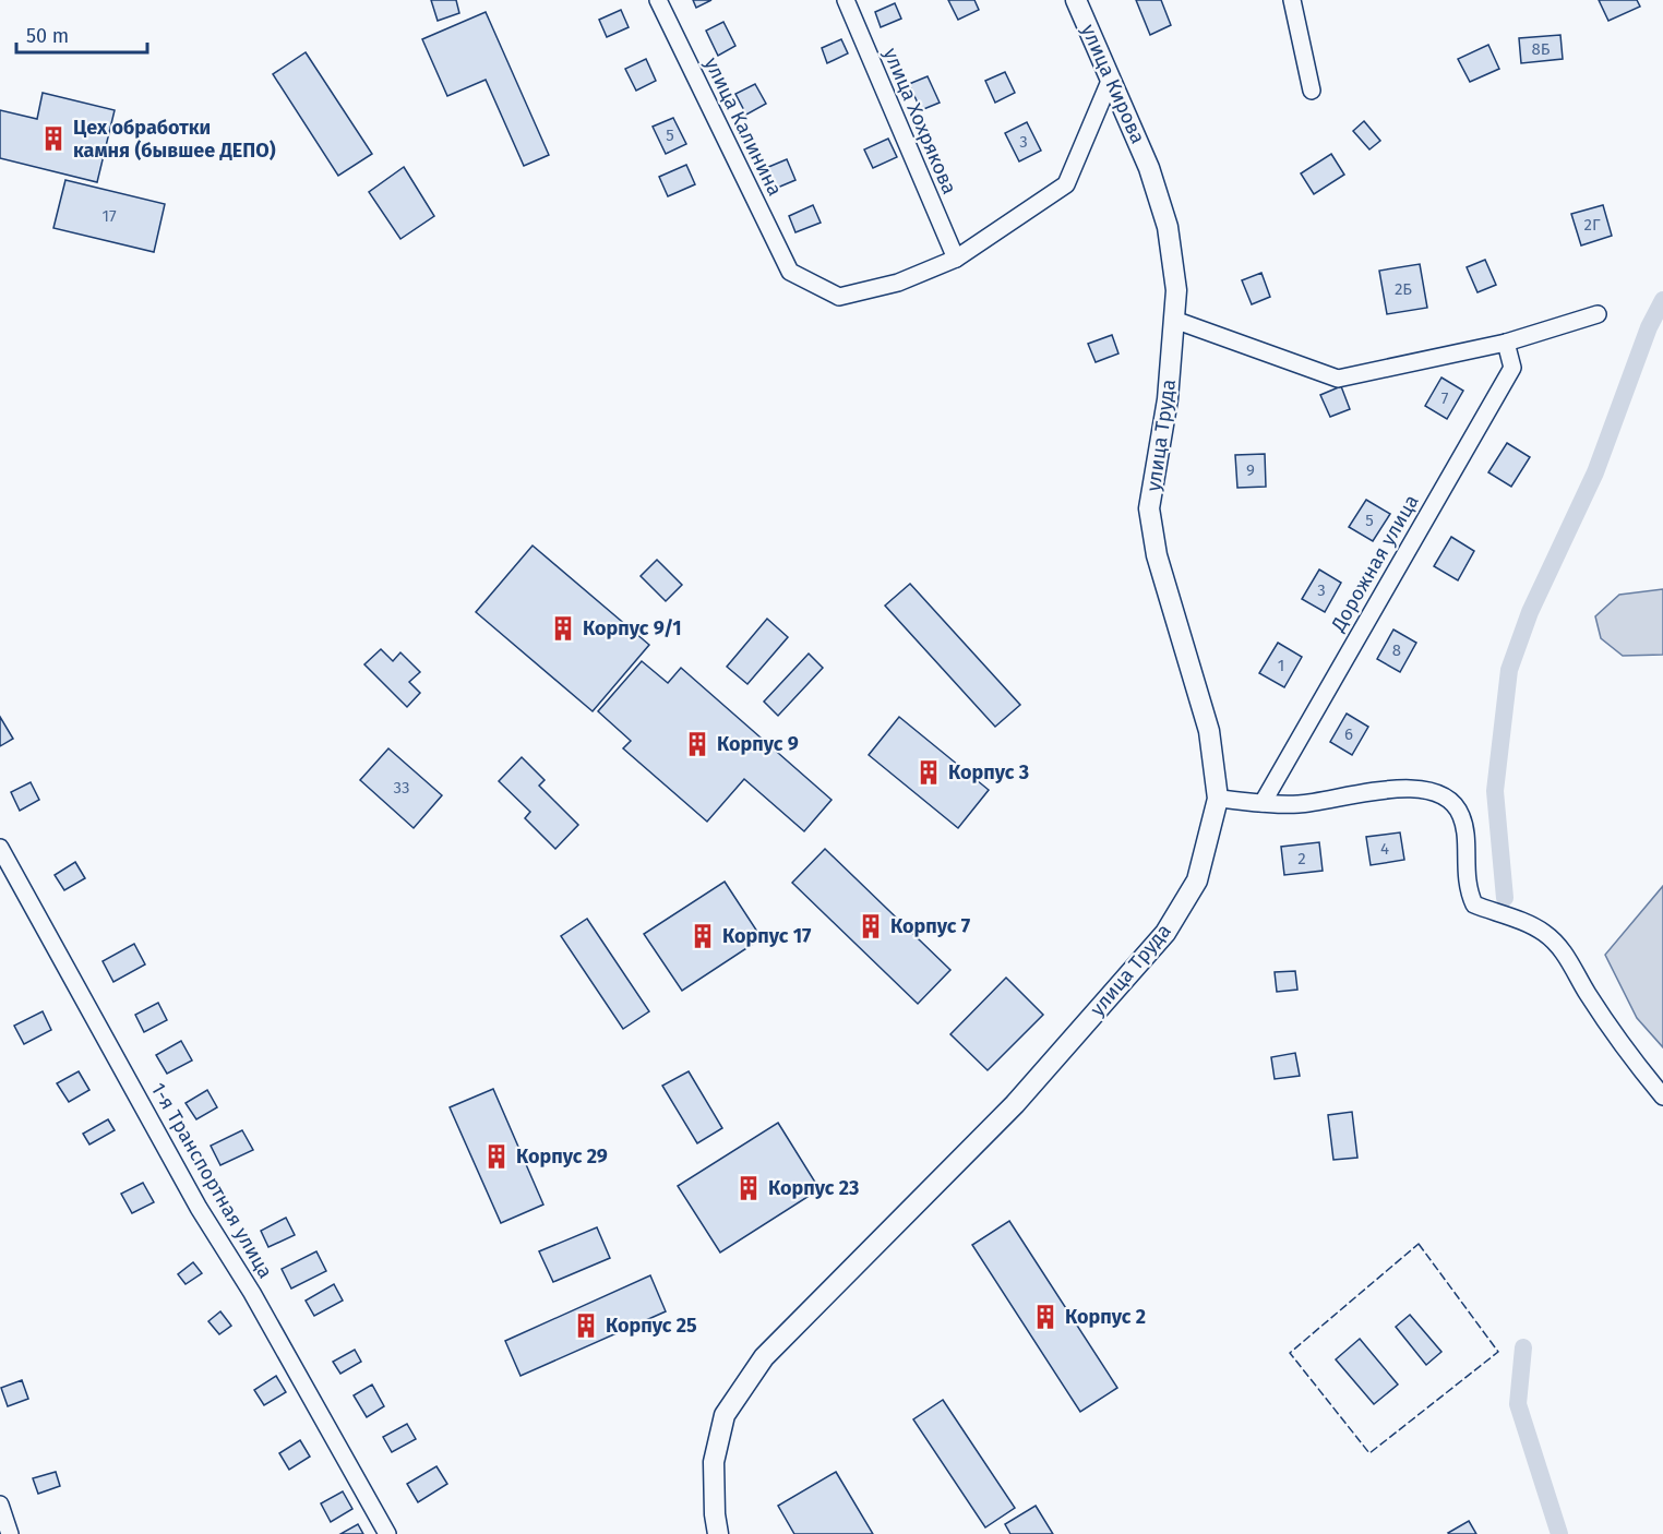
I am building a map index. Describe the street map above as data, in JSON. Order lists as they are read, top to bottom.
{
  "streets": {
    "street": [
      "улица Кирова",
      "улица Хохрякова",
      "улица Калинина",
      "улица Труда",
      "Дорожная улица",
      "1-я Транспортная улица"
    ]
  },
  "crossings": [
    ["улица Кирова", "улица Труда"],
    ["улица Хохрякова", "улица Калинина"]
  ],
  "places": {
    "building": [
      "Цех обработки камня (бывшее ДЕПО)",
      "Корпус 9/1",
      "Корпус 9",
      "Корпус 3",
      "Корпус 7",
      "Корпус 17",
      "Корпус 29",
      "Корпус 23",
      "Корпус 2",
      "Корпус 25"
    ]
  },
  "house_numbers": [
    "8Б",
    "5",
    "3",
    "17",
    "2Г",
    "2Б",
    "7",
    "9",
    "5",
    "3",
    "8",
    "1",
    "6",
    "33",
    "4",
    "2"
  ],
  "scale_bar": "50 m"
}
